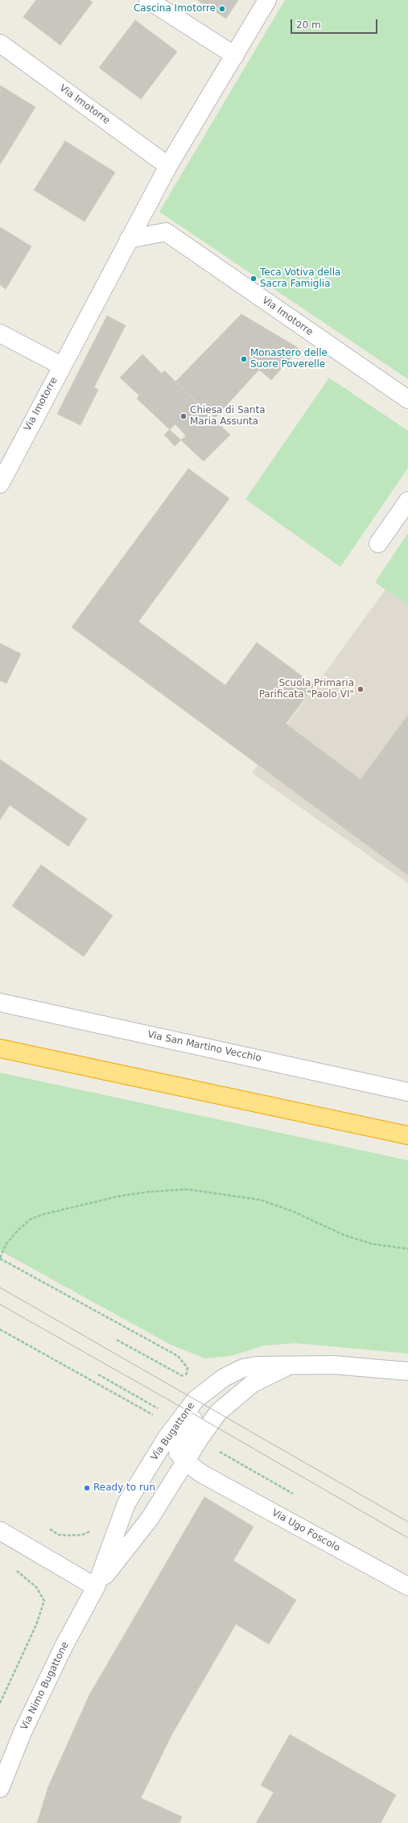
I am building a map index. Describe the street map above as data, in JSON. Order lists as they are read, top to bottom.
{
  "streets": {
    "street": [
      "Via Imotorre",
      "Via San Martino Vecchio",
      "Via Bugattone",
      "Via Ugo Foscolo",
      "Via Nimo Bugattone"
    ]
  },
  "crossings": [
    ["Via Bugattone", "Via Ugo Foscolo"],
    ["Via Bugattone", "Via Nimo Bugattone"]
  ],
  "places": [
    "Cascina Imotorre",
    "Teca Votiva della Sacra Famiglia",
    "Monastero delle Suore Poverelle",
    "Chiesa di Santa Maria Assunta",
    "Scuola Primaria Parificata \"Paolo VI\"",
    "Ready to run"
  ],
  "scale_bar": "20 m"
}
